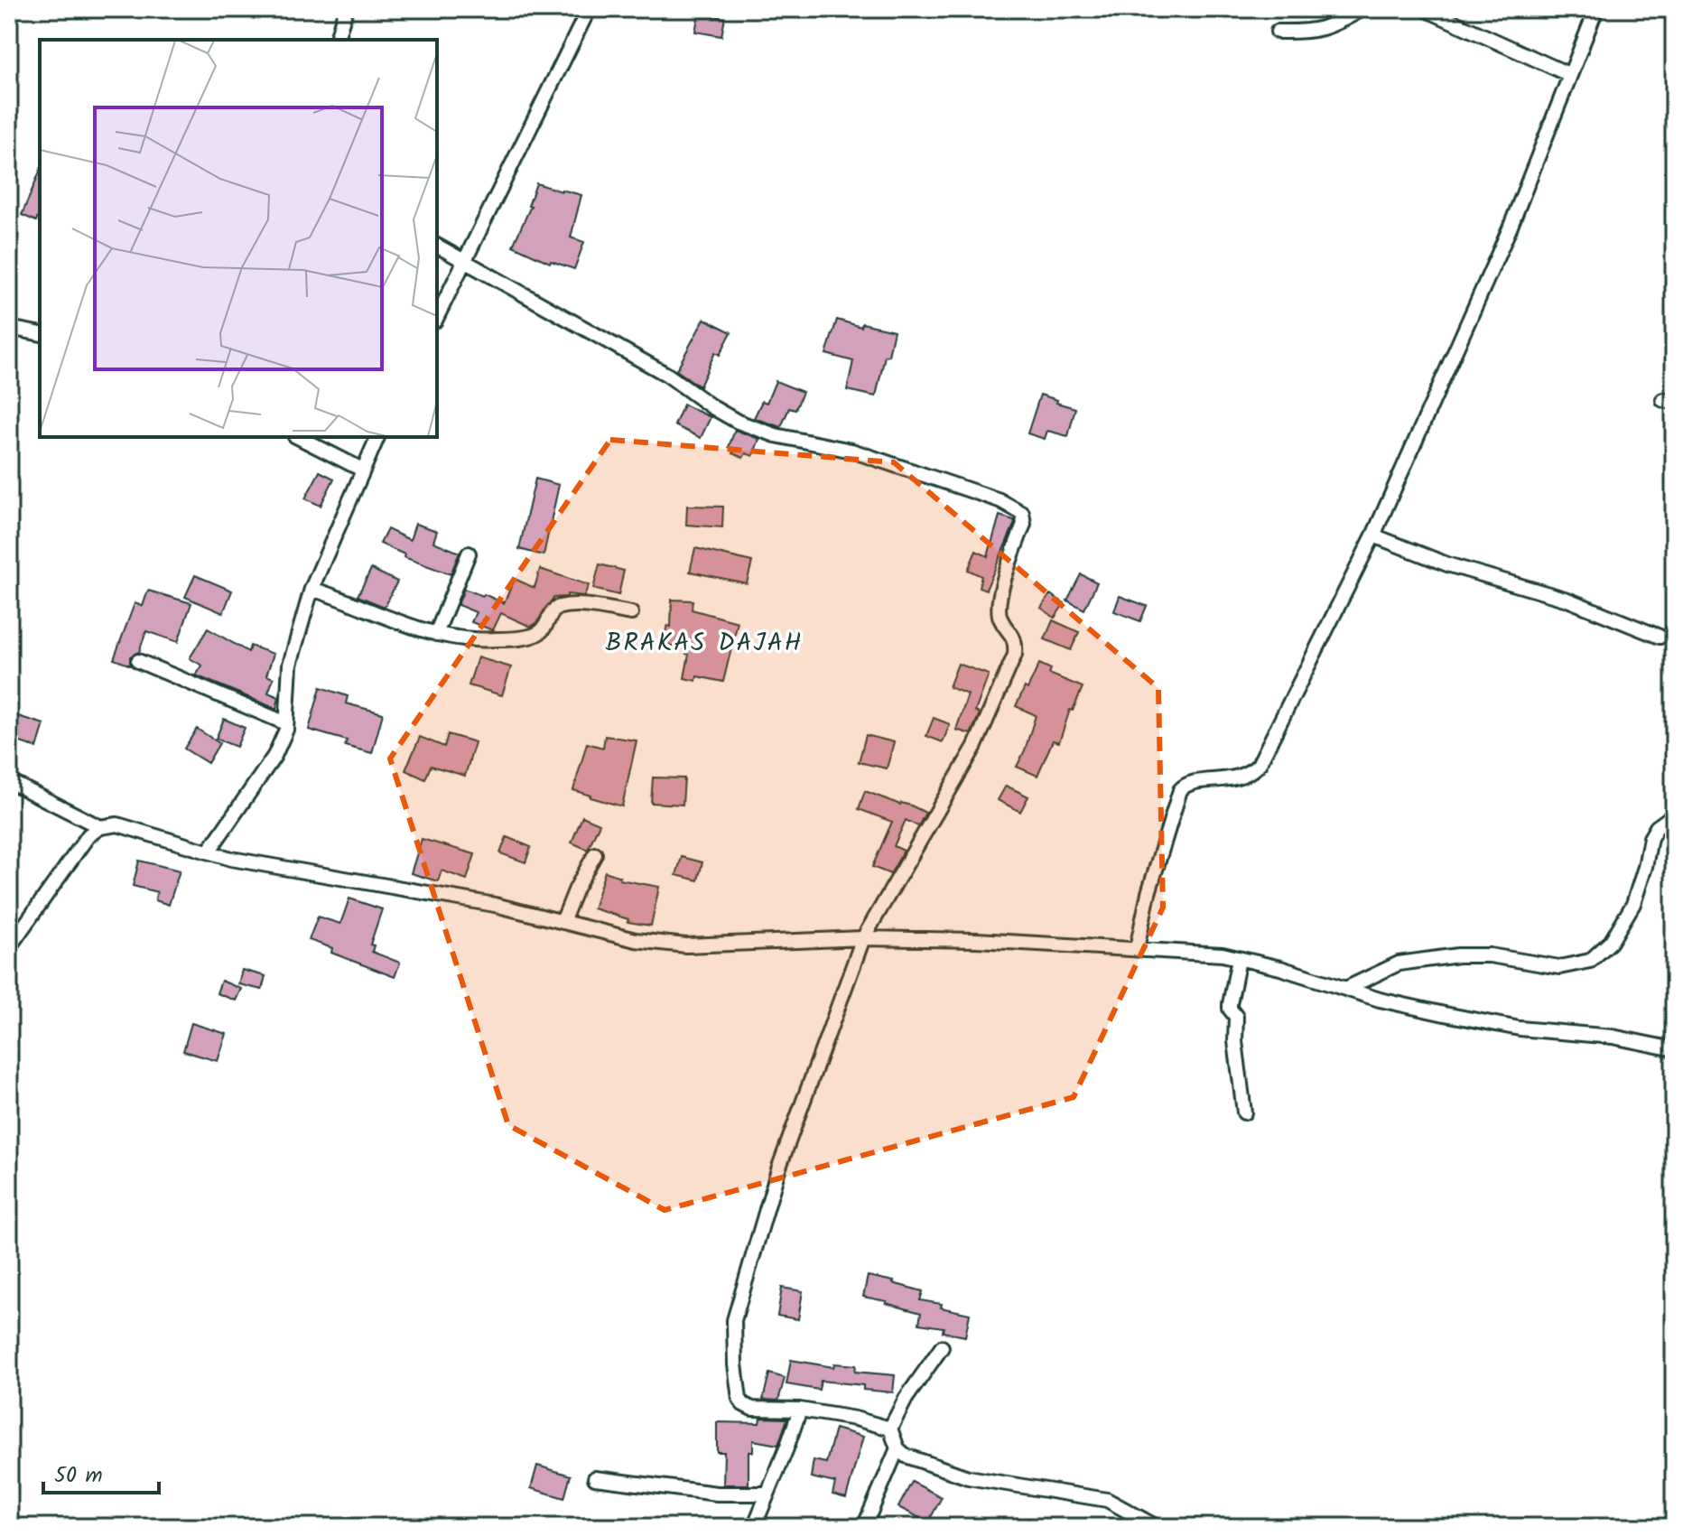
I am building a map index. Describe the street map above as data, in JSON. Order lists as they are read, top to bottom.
{
  "districts": ["BRAKAS DAJAH"],
  "scale_bar": "50 m"
}
